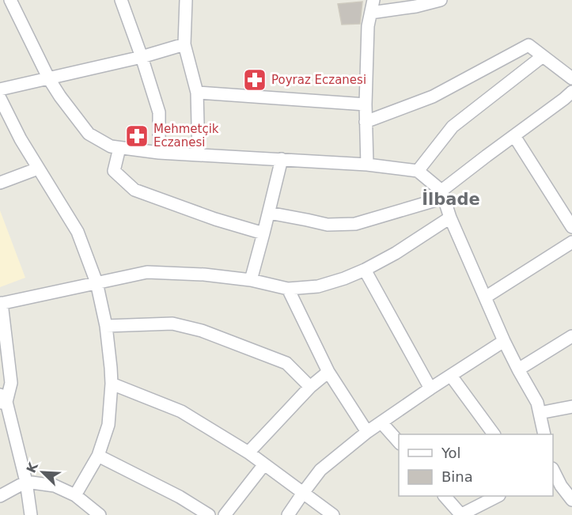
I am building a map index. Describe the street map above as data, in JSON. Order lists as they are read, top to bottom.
{
  "districts": ["İlbade"],
  "places": {
    "pharmacy": ["Poyraz Eczanesi", "Mehmetçik Eczanesi"]
  },
  "legend": ["Yol", "Bina"],
  "north": "top left"
}
